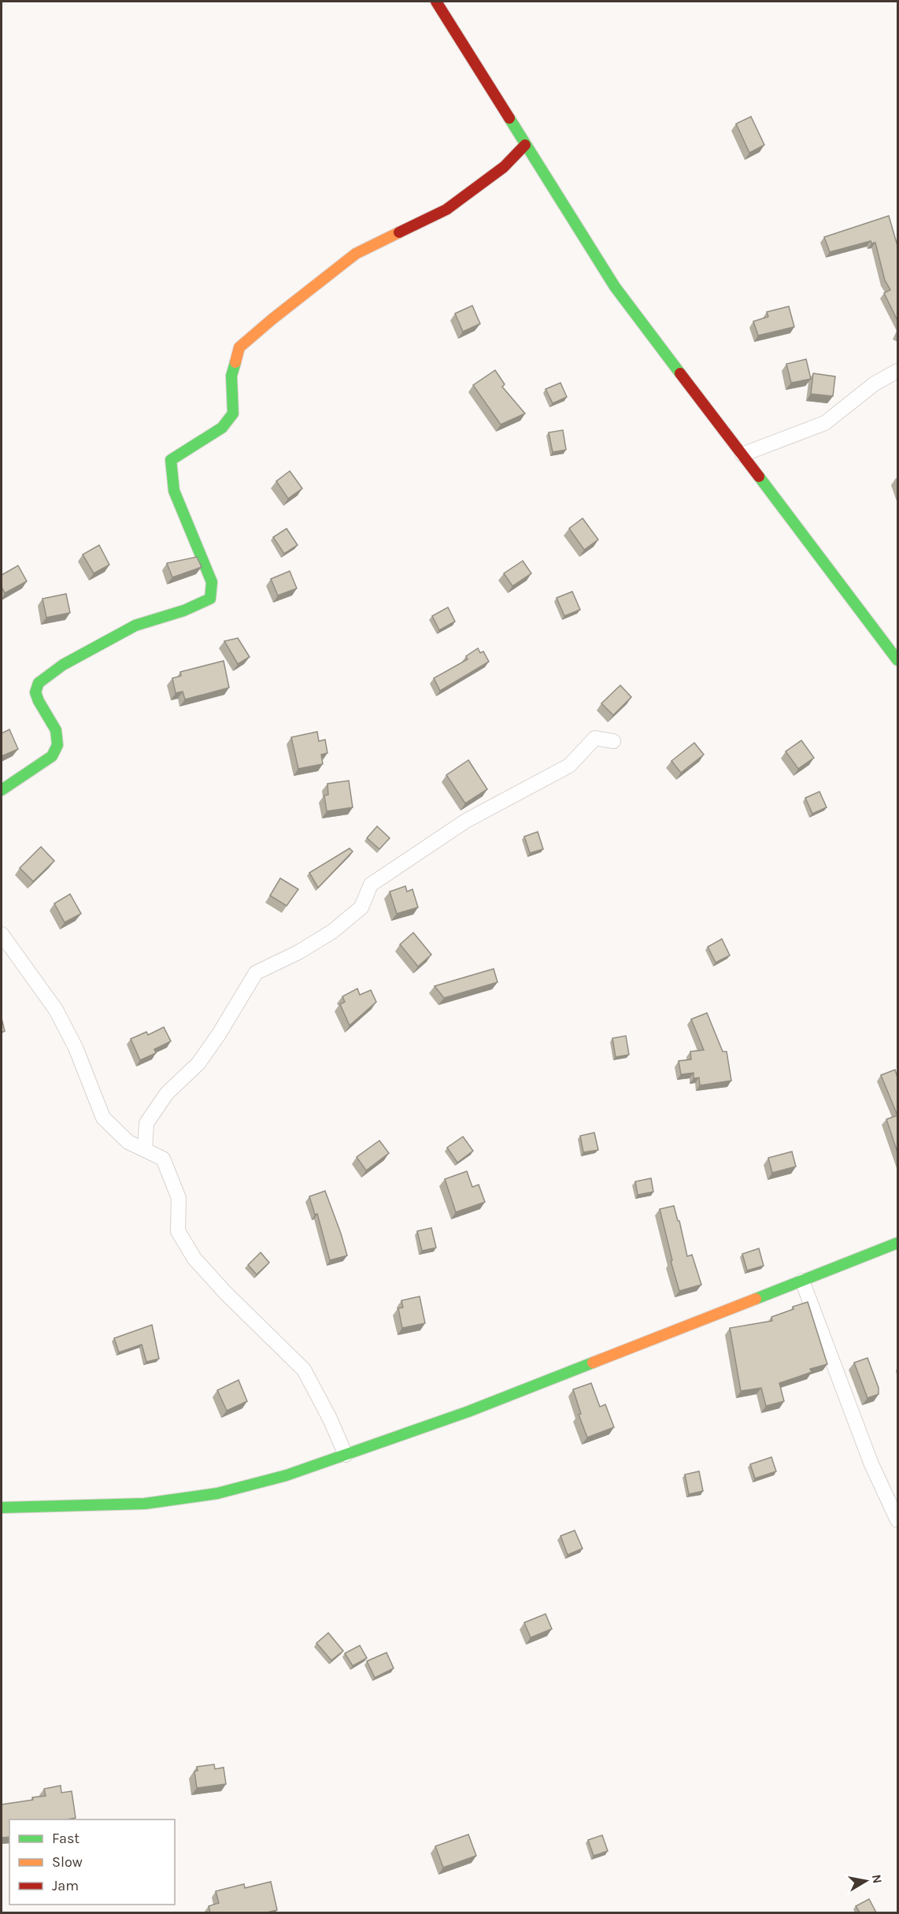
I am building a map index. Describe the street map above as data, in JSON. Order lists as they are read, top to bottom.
{
  "legend": ["Fast", "Slow", "Jam"],
  "north": "right"
}
